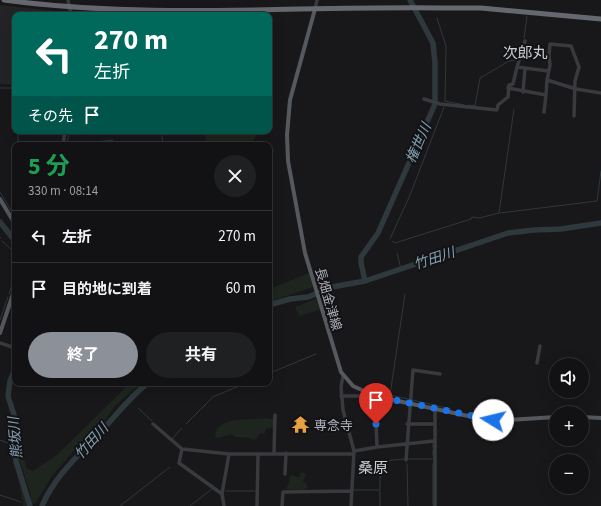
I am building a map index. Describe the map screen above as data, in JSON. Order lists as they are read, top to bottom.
{
  "streets": {
    "main road": ["長畑金津線"]
  },
  "districts": ["次郎丸", "桑原"],
  "water": ["権世川", "竹田川", "熊坂川"],
  "places": {
    "temple": ["専念寺"]
  },
  "page": {
    "turn": ["270 m", "左折"],
    "then": "その先",
    "heading": ["5 分", "330 m · 08:14"],
    "list": [
      {
        "name": "左折",
        "value": "270 m"
      },
      {
        "name": "目的地に到着",
        "value": "60 m"
      }
    ],
    "buttons": ["終了", "共有"],
    "map_buttons": ["+", "−"]
  }
}
